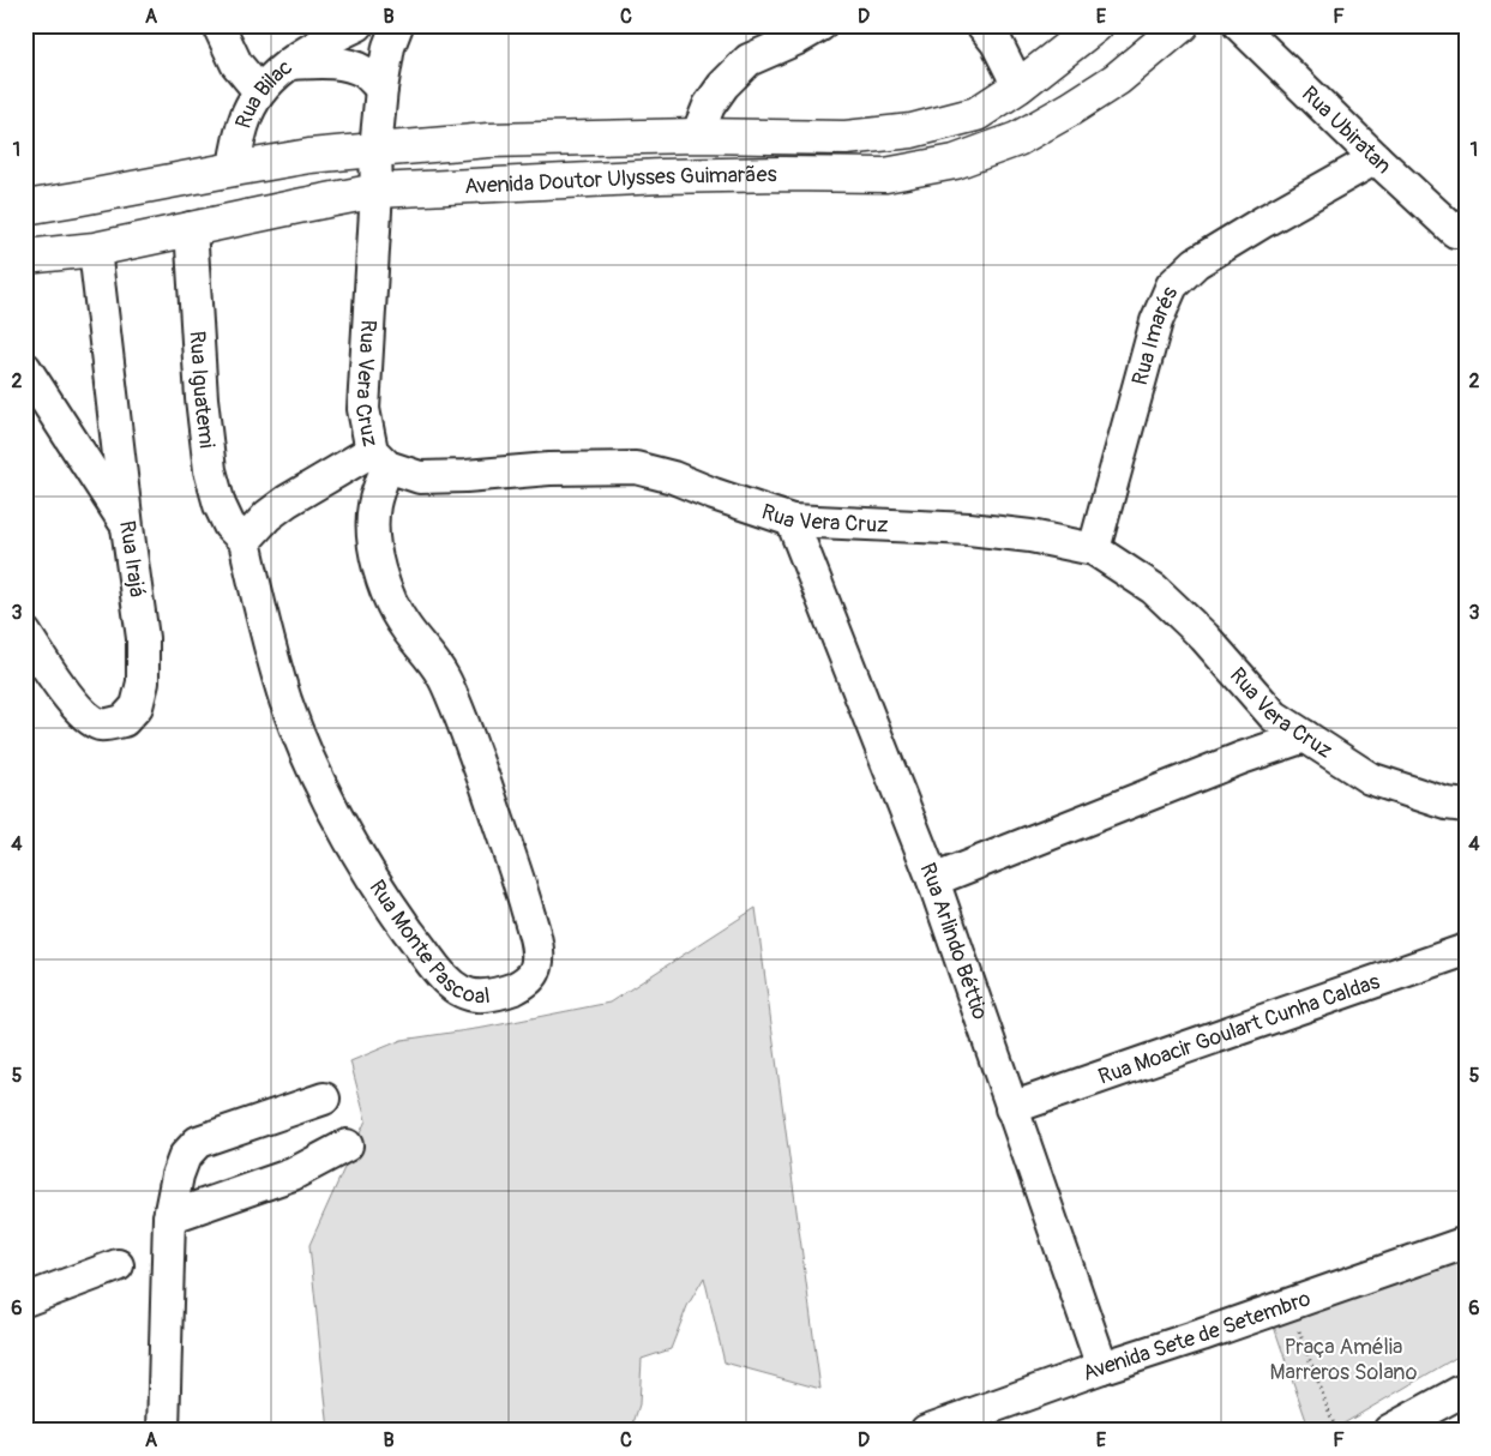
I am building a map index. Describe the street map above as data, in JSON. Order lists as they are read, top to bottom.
{
  "streets": {
    "main road": ["Avenida Doutor Ulysses Guimarães"],
    "street": [
      "Rua Bilac",
      "Rua Ubiratan",
      "Rua Imarés",
      "Rua Vera Cruz",
      "Rua Iguatemi",
      "Rua Irajá",
      "Rua Monte Pascoal",
      "Rua Arlindo Béttio",
      "Rua Moacir Goulart Cunha Caldas",
      "Avenida Sete de Setembro"
    ]
  },
  "crossings": [
    ["Rua Bilac", "Avenida Doutor Ulysses Guimarães"],
    ["Rua Ubiratan", "Rua Imarés"],
    ["Avenida Doutor Ulysses Guimarães", "Rua Vera Cruz"],
    ["Avenida Doutor Ulysses Guimarães", "Rua Iguatemi"],
    ["Avenida Doutor Ulysses Guimarães", "Rua Irajá"],
    ["Rua Imarés", "Rua Vera Cruz"],
    ["Rua Vera Cruz", "Rua Monte Pascoal"],
    ["Rua Vera Cruz", "Rua Arlindo Béttio"],
    ["Rua Iguatemi", "Rua Monte Pascoal"],
    ["Rua Arlindo Béttio", "Rua Moacir Goulart Cunha Caldas"],
    ["Rua Arlindo Béttio", "Avenida Sete de Setembro"]
  ],
  "parks": ["Praça Amélia Marreros Solano"],
  "grid": {
    "columns": [
      "A",
      "B",
      "C",
      "D",
      "E",
      "F"
    ],
    "rows": [
      "1",
      "2",
      "3",
      "4",
      "5",
      "6"
    ]
  }
}
